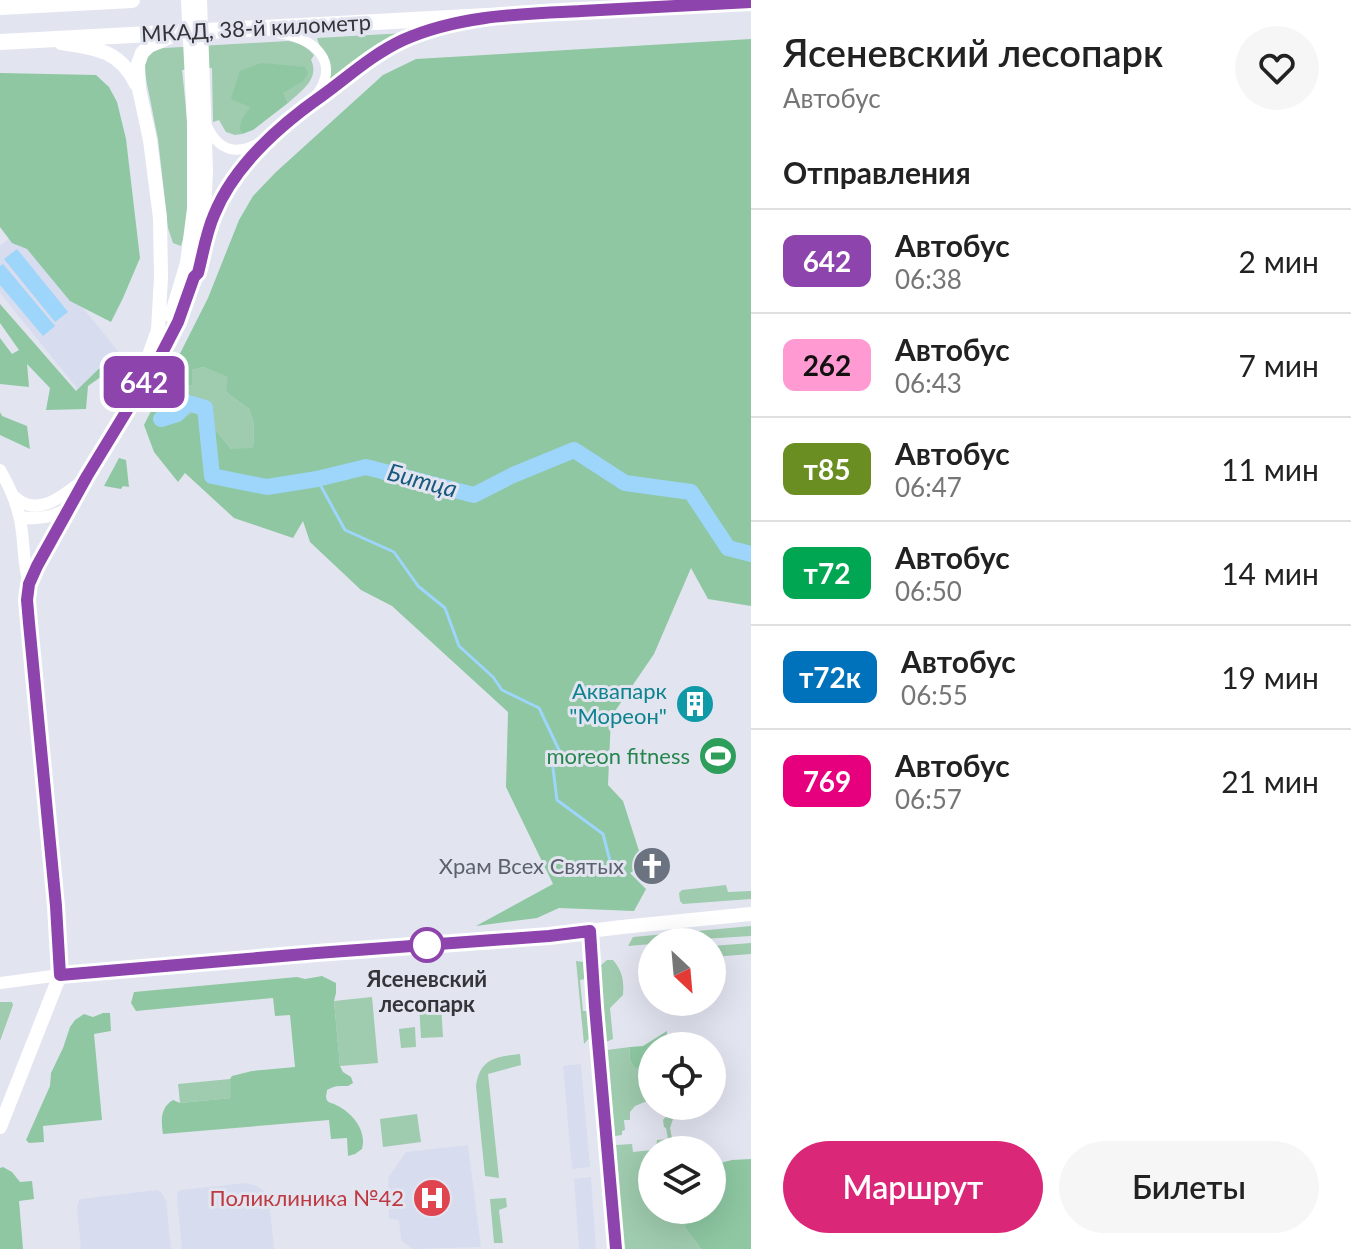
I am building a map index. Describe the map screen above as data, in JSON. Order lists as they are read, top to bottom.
{
  "streets": {
    "highway": ["МКАД, 38-й километр"]
  },
  "water": ["Битца"],
  "places": {
    "building": ["Аквапарк \"Мореон\""],
    "sports": ["moreon fitness"],
    "church": ["Храм Всех Святых"],
    "other": ["Ясеневский лесопарк"],
    "hospital": ["Поликлиника №42"]
  },
  "lines": ["bus line 642"],
  "north": "bottom right",
  "page": {
    "on_map": "642",
    "heading": [
      ["Ясеневский лесопарк", "Автобус"],
      "Отправления"
    ],
    "list": [
      {
        "mark": "642",
        "name": "Автобус",
        "note": "06:38",
        "value": "2 мин"
      },
      {
        "mark": "262",
        "name": "Автобус",
        "note": "06:43",
        "value": "7 мин"
      },
      {
        "mark": "т85",
        "name": "Автобус",
        "note": "06:47",
        "value": "11 мин"
      },
      {
        "mark": "т72",
        "name": "Автобус",
        "note": "06:50",
        "value": "14 мин"
      },
      {
        "mark": "т72к",
        "name": "Автобус",
        "note": "06:55",
        "value": "19 мин"
      },
      {
        "mark": "769",
        "name": "Автобус",
        "note": "06:57",
        "value": "21 мин"
      }
    ],
    "buttons": ["Маршрут", "Билеты"]
  }
}
